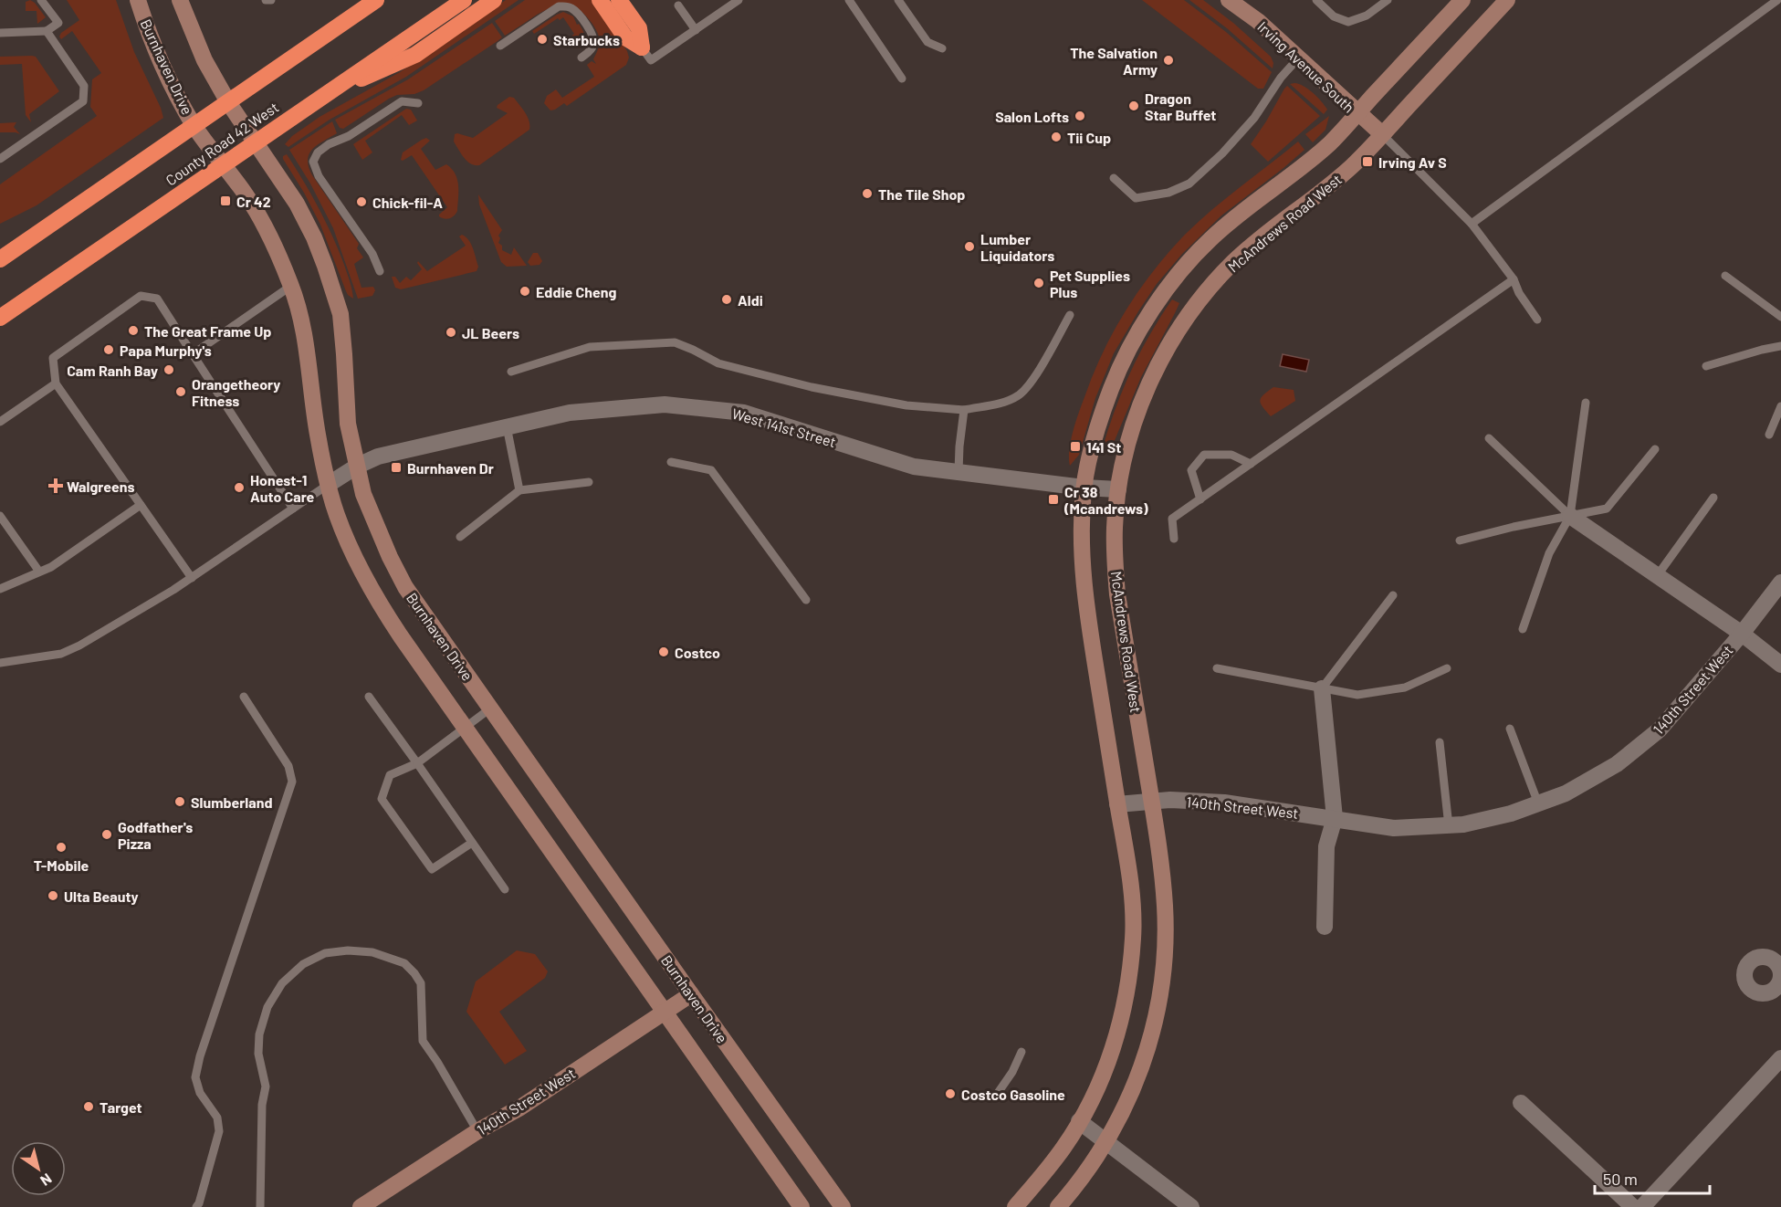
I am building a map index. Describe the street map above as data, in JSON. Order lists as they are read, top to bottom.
{
  "streets": {
    "highway": ["County Road 42 West"],
    "street": [
      "Burnhaven Drive",
      "Irving Avenue South",
      "McAndrews Road West",
      "West 141st Street",
      "140th Street West"
    ]
  },
  "crossings": [
    ["Burnhaven Drive", "County Road 42 West"],
    ["Burnhaven Drive", "West 141st Street"],
    ["Burnhaven Drive", "140th Street West"],
    ["Irving Avenue South", "McAndrews Road West"],
    ["McAndrews Road West", "West 141st Street"],
    ["McAndrews Road West", "140th Street West"]
  ],
  "places": {
    "other": [
      "Starbucks",
      "The Salvation Army",
      "Dragon Star Buffet",
      "Salon Lofts",
      "Tii Cup",
      "The Tile Shop",
      "Chick-fil-A",
      "Lumber Liquidators",
      "Pet Supplies Plus",
      "Eddie Cheng",
      "Aldi",
      "The Great Frame Up",
      "JL Beers",
      "Papa Murphy's",
      "Cam Ranh Bay",
      "Orangetheory Fitness",
      "Honest-1 Auto Care",
      "Costco",
      "Slumberland",
      "Godfather's Pizza",
      "T-Mobile",
      "Ulta Beauty",
      "Costco Gasoline",
      "Target"
    ],
    "transit": [
      "Irving Av S",
      "Cr 42",
      "141 St",
      "Burnhaven Dr",
      "Cr 38 (Mcandrews)"
    ],
    "health": ["Walgreens"]
  },
  "scale_bar": "50 m",
  "north": "bottom right"
}
